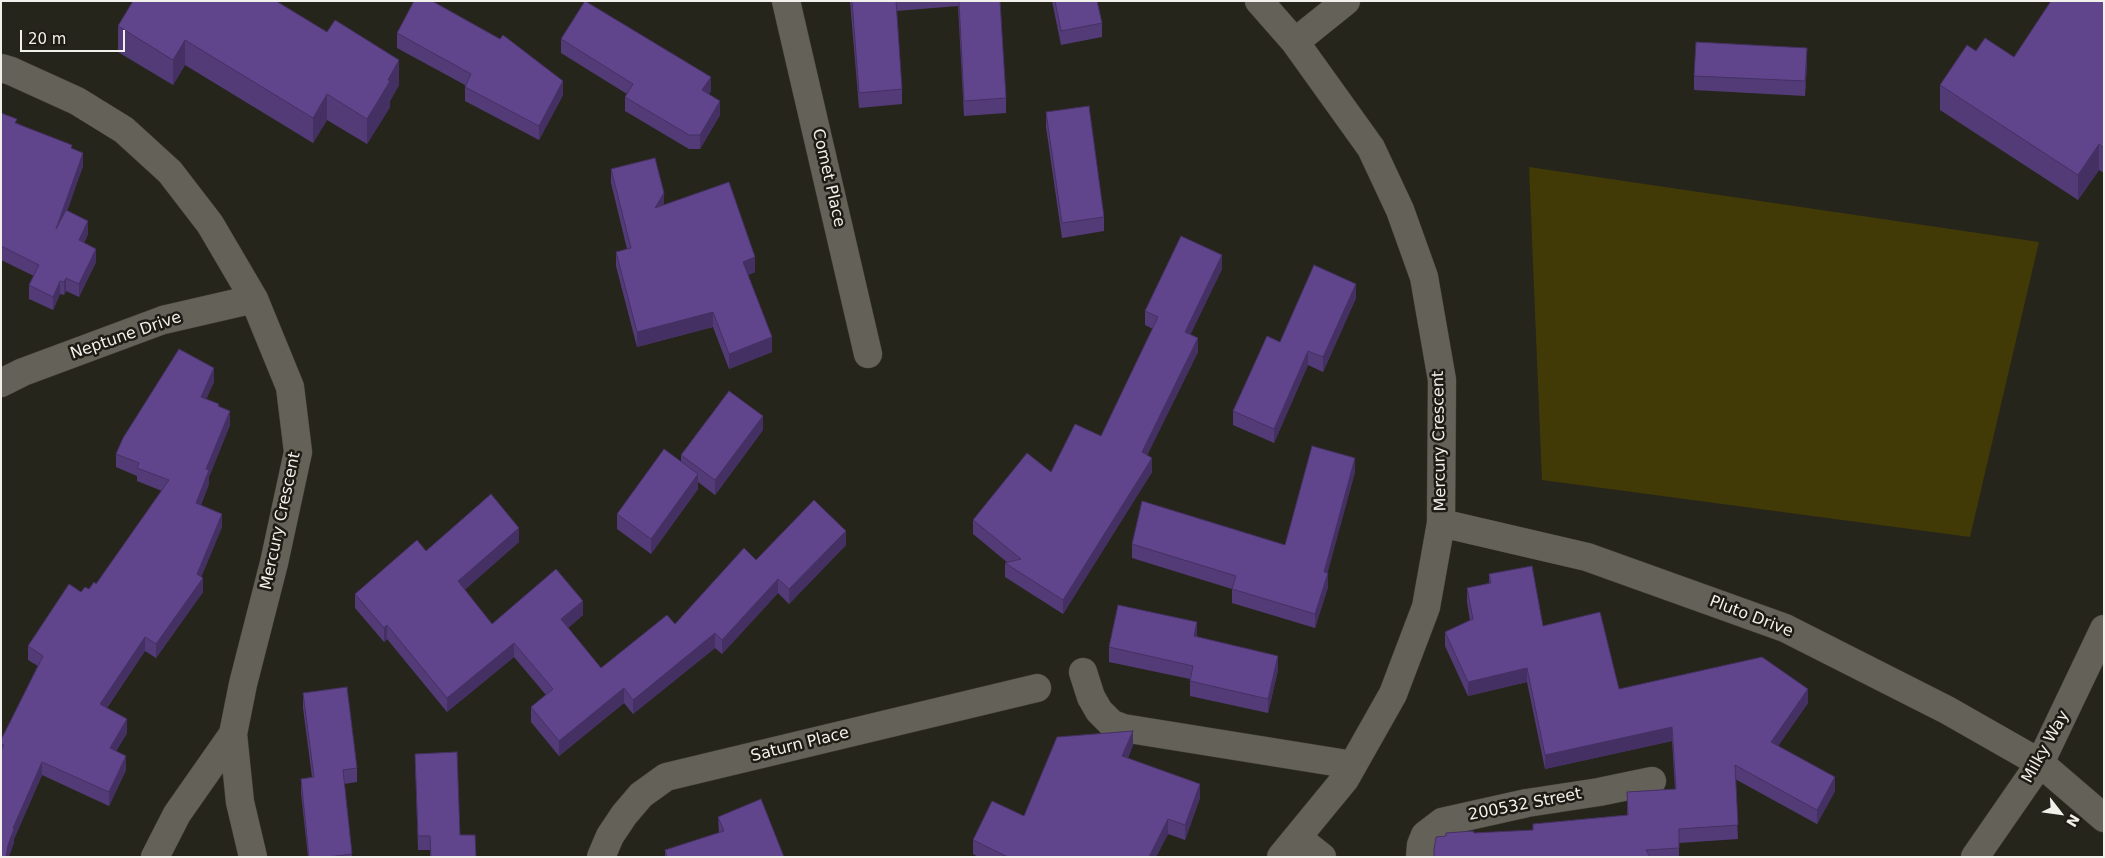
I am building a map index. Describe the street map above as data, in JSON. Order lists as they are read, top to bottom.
{
  "streets": {
    "street": [
      "Comet Place",
      "Neptune Drive",
      "Mercury Crescent",
      "Pluto Drive",
      "Saturn Place",
      "Milky Way",
      "200532 Street"
    ]
  },
  "crossings": [
    ["Neptune Drive", "Mercury Crescent"],
    ["Mercury Crescent", "Pluto Drive"],
    ["Pluto Drive", "Milky Way"]
  ],
  "scale_bar": "20 m",
  "north": "bottom right"
}
